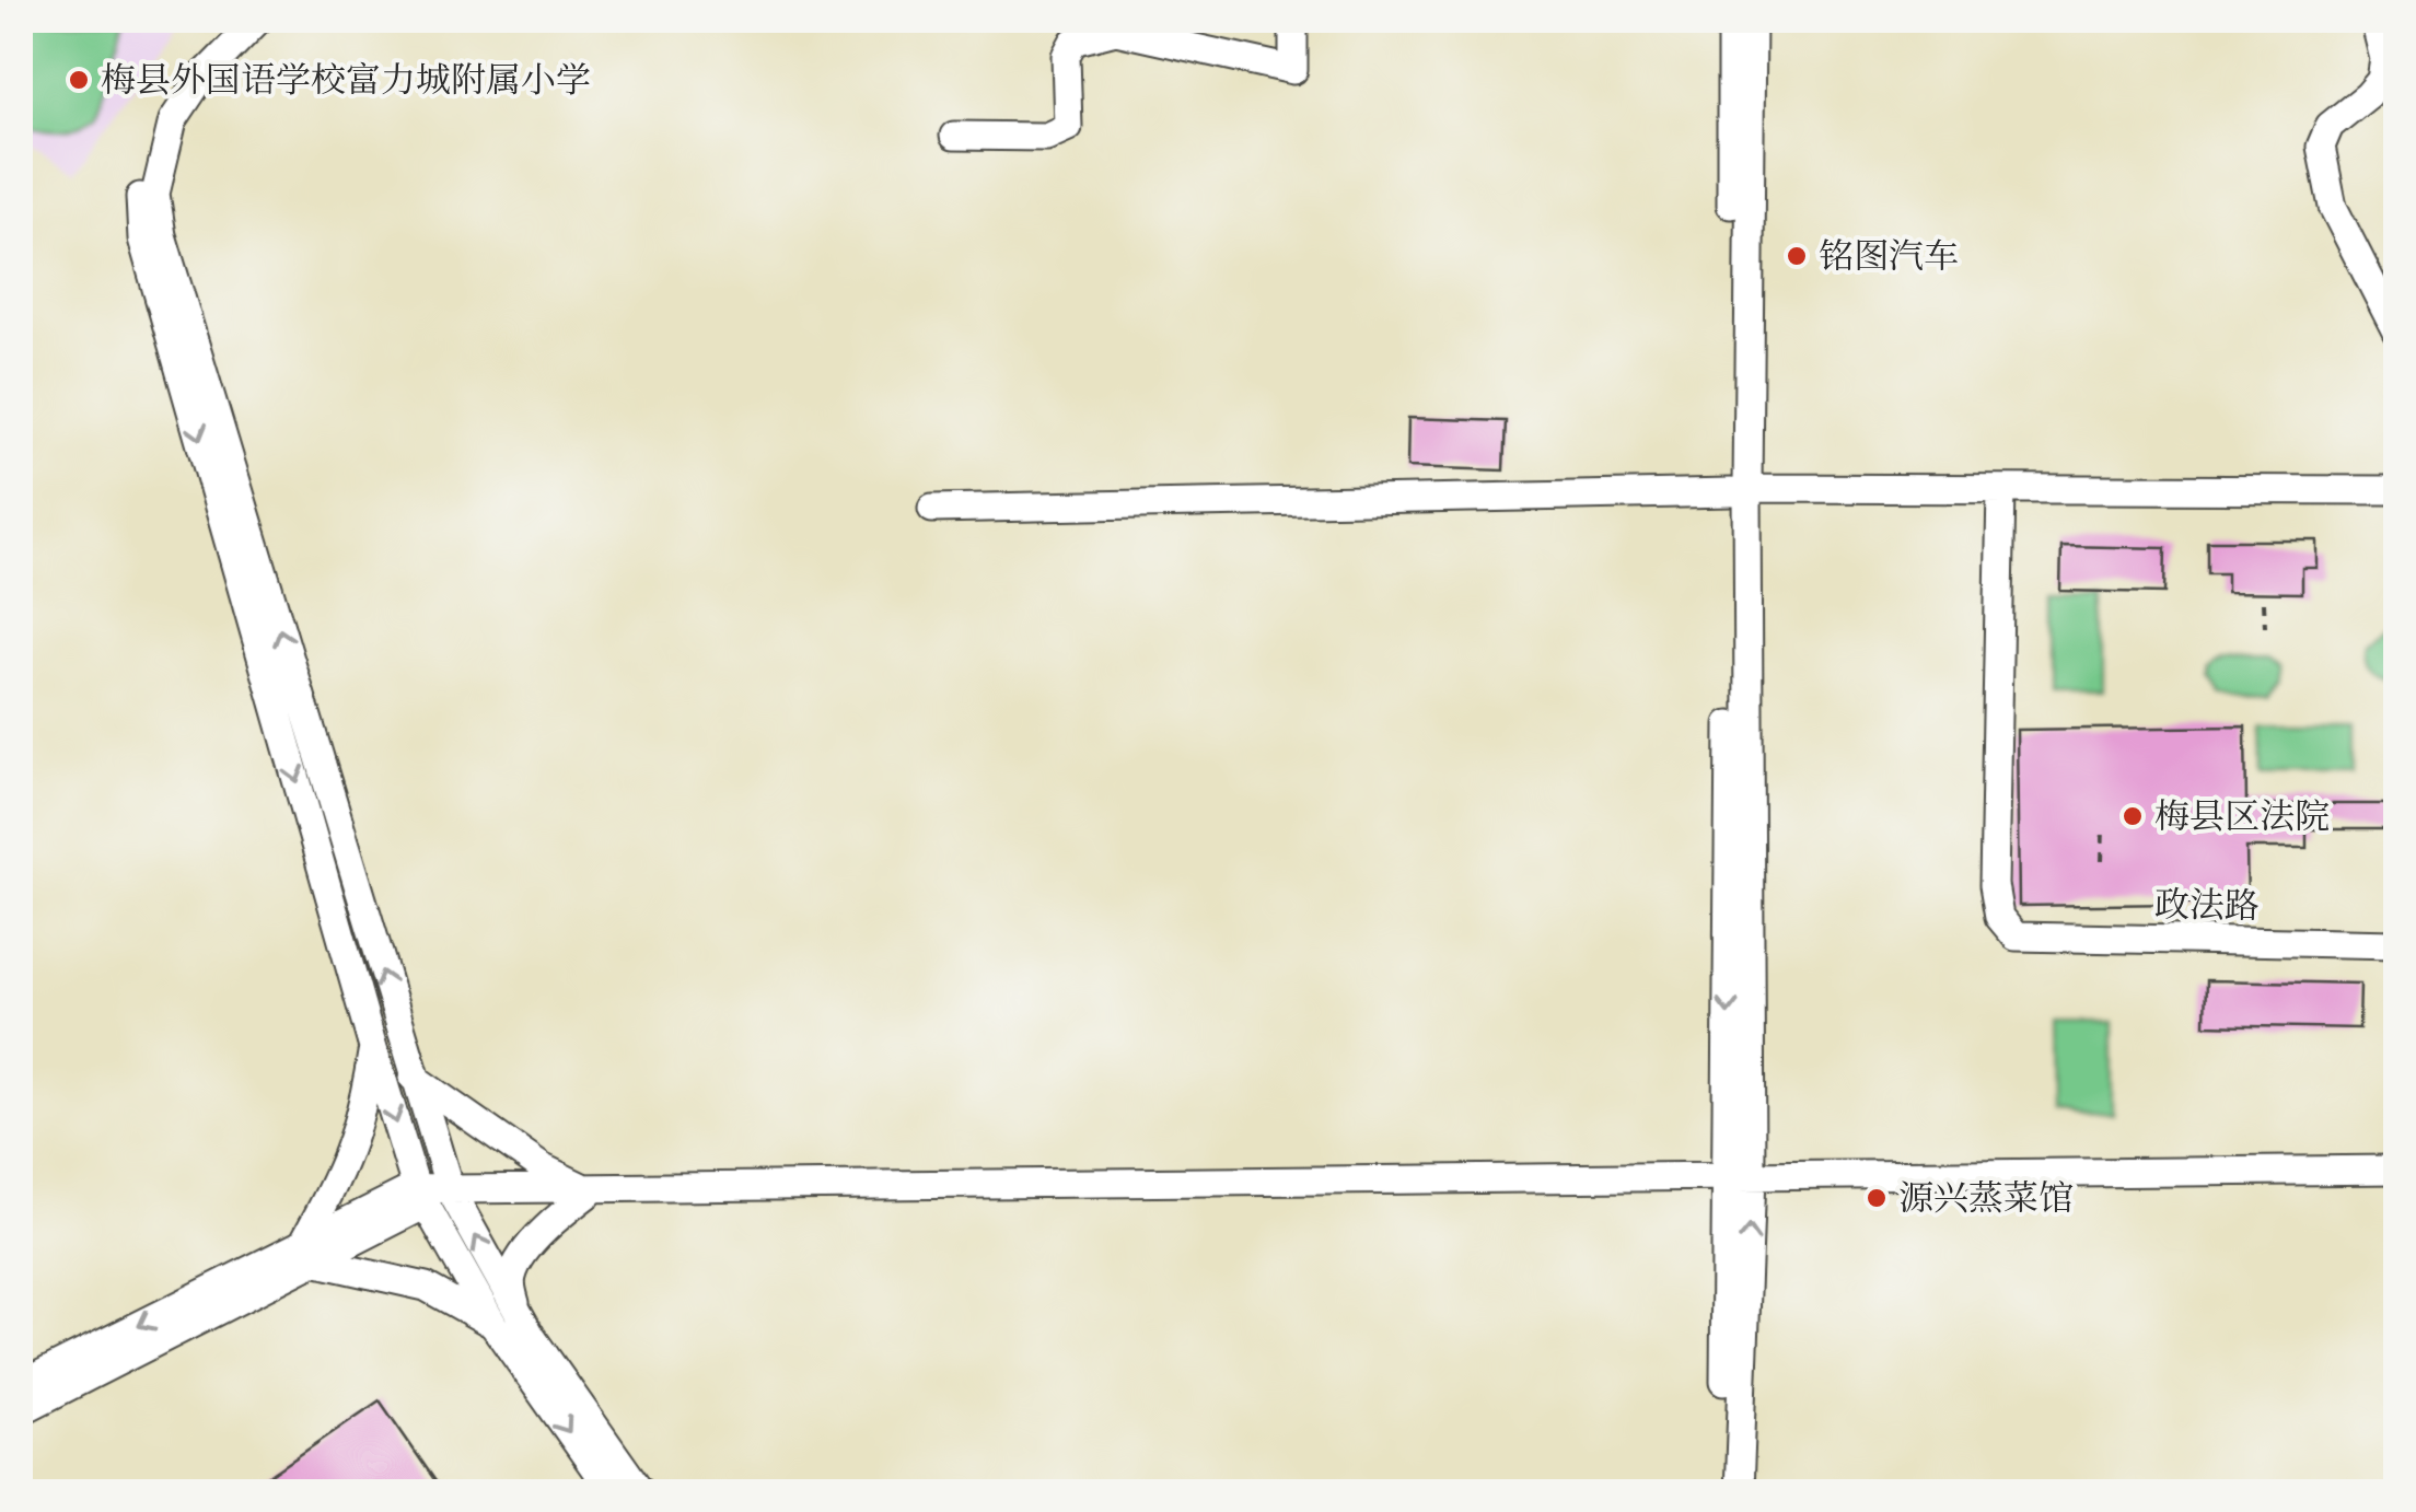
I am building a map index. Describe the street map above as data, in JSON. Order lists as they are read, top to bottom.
{
  "streets": {
    "street": ["政法路"]
  },
  "places": [
    "梅县外国语学校富力城附属小学",
    "铭图汽车",
    "梅县区法院",
    "源兴蒸菜馆"
  ]
}
